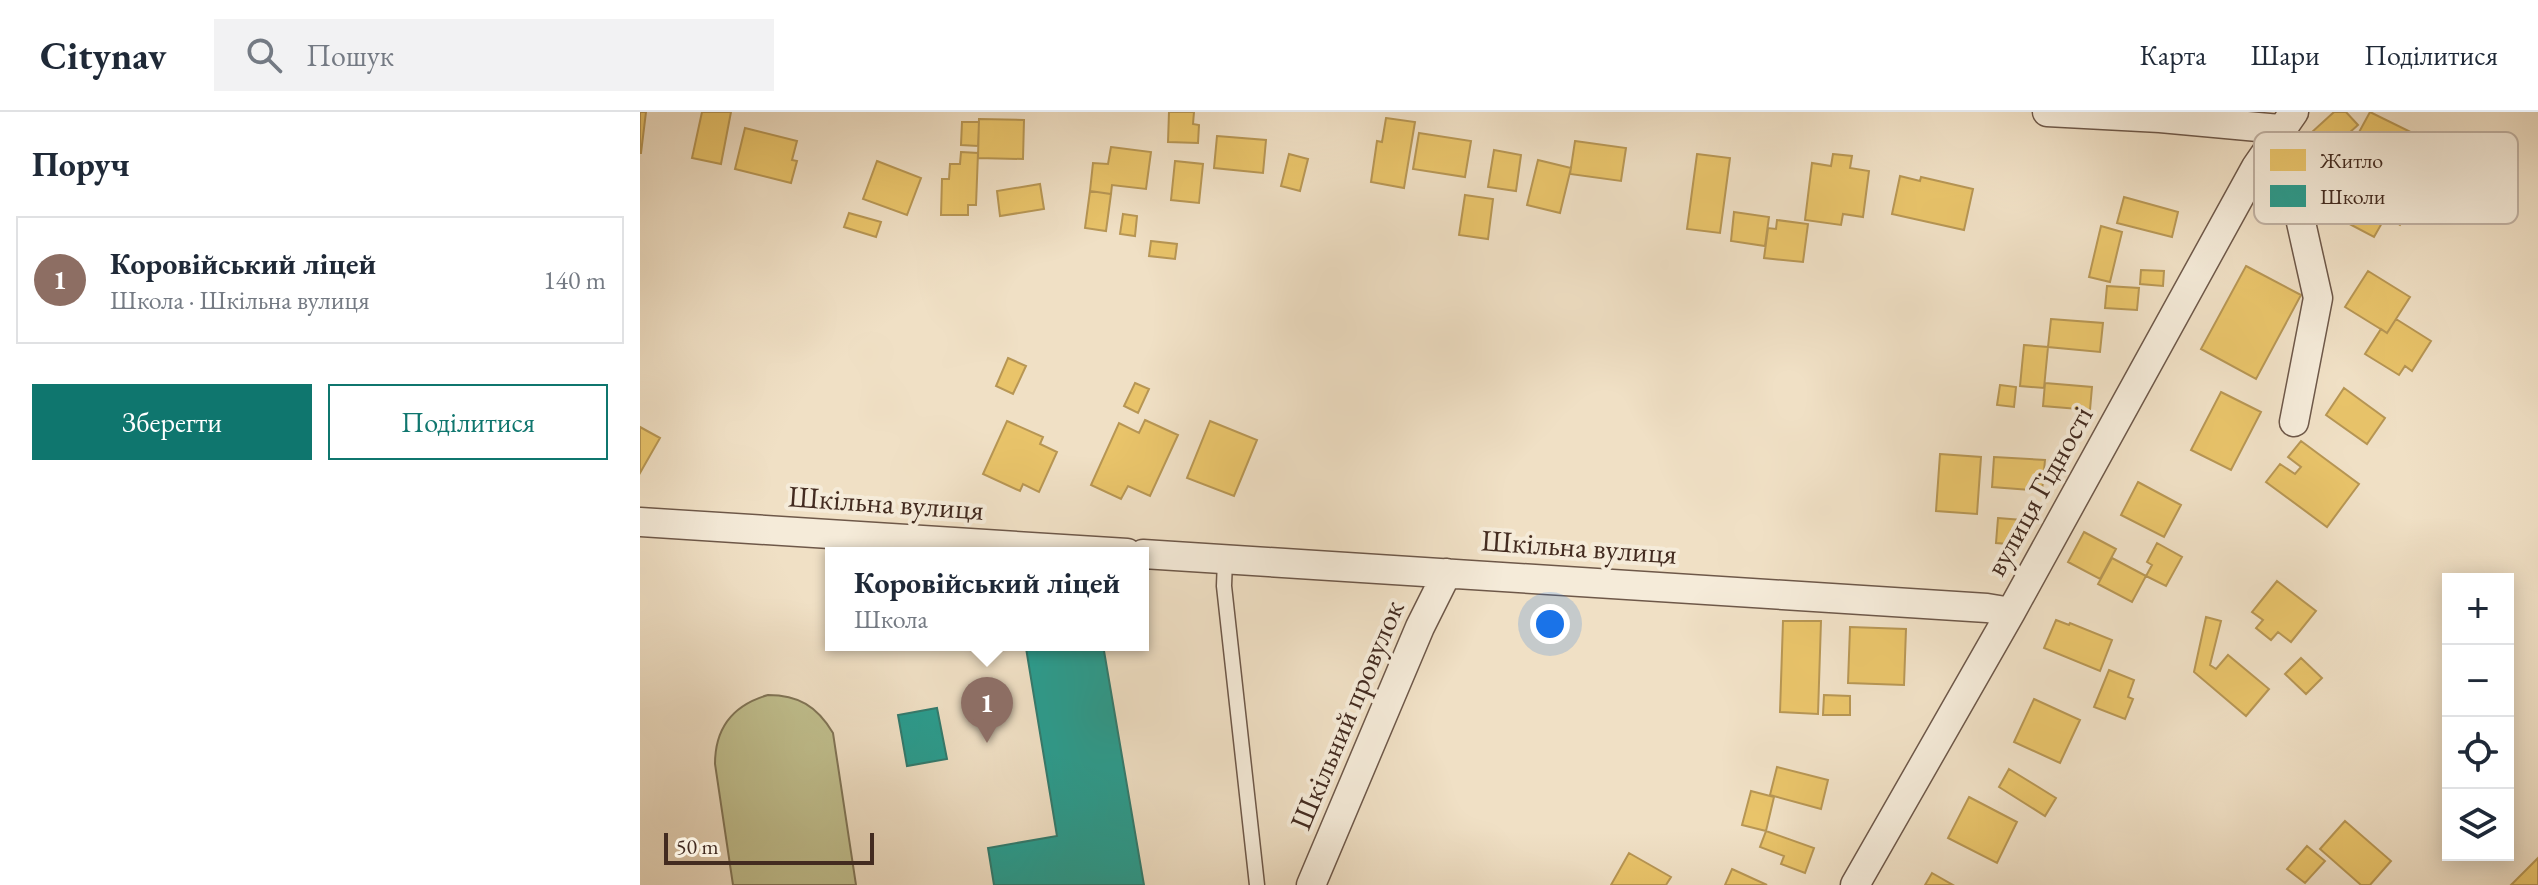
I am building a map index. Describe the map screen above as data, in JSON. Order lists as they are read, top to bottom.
{
  "streets": {
    "street": ["вулиця Гідності", "Шкільна вулиця", "Шкільний провулок"]
  },
  "crossings": [
    ["вулиця Гідності", "Шкільна вулиця"],
    ["Шкільна вулиця", "Шкільний провулок"]
  ],
  "legend": ["Житло", "Школи"],
  "scale_bar": "50 m",
  "page": {
    "header": "Citynav",
    "search": "Пошук",
    "nav": ["Карта", "Шари", "Поділитися"],
    "heading": "Поруч",
    "list": [
      {
        "mark": "1",
        "name": "Коровійський ліцей",
        "note": "Школа · Шкільна вулиця",
        "value": "140 m"
      }
    ],
    "buttons": ["Зберегти", "Поділитися"],
    "popup": ["Коровійський ліцей", "Школа"],
    "map_buttons": ["+", "−"],
    "pins": "1",
    "scale": "50 m"
  }
}
